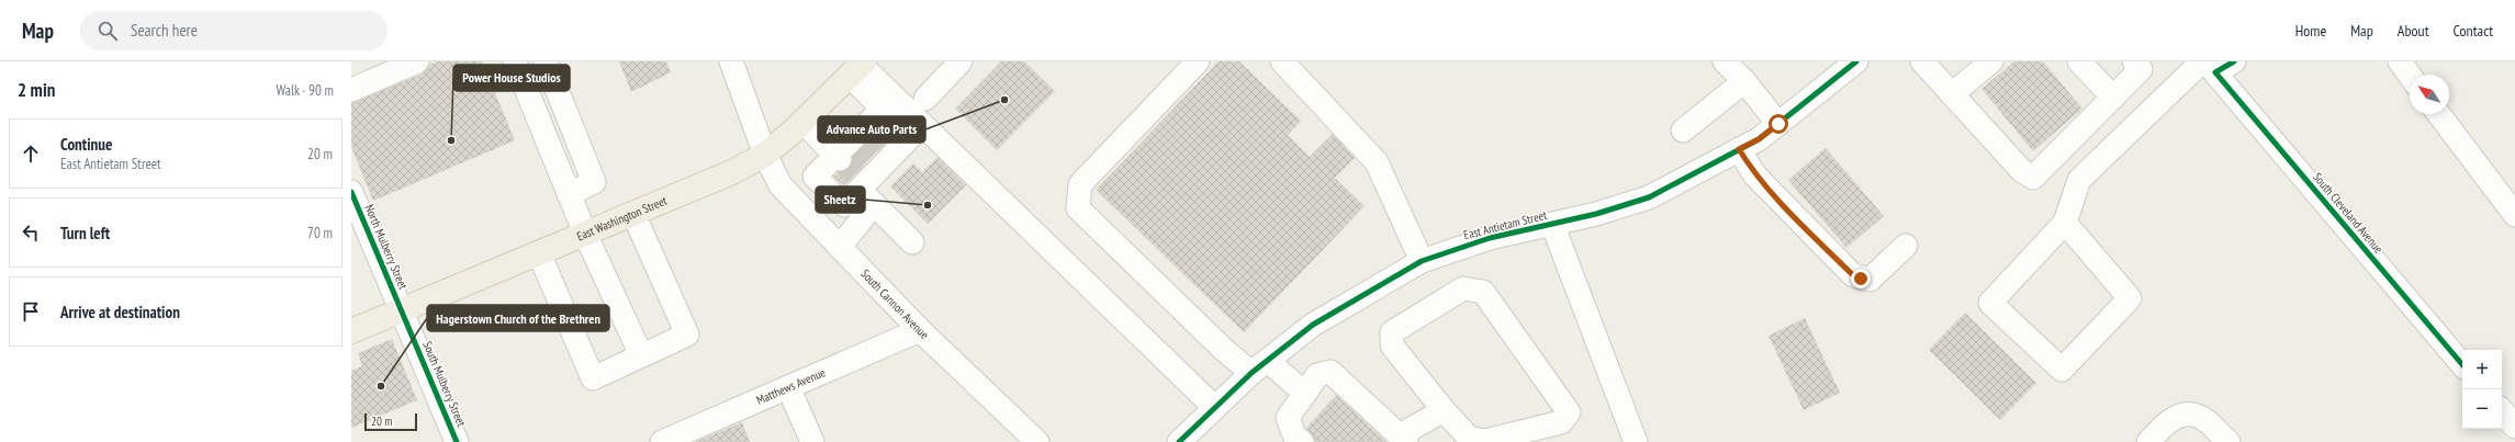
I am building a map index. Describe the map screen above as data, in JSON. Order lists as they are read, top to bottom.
{
  "streets": {
    "main road": ["East Washington Street"],
    "street": [
      "South Cleveland Avenue",
      "East Antietam Street",
      "North Mulberry Street",
      "South Cannon Avenue",
      "South Mulberry Street",
      "Matthews Avenue"
    ]
  },
  "crossings": [
    ["East Washington Street", "North Mulberry Street"],
    ["East Washington Street", "South Cannon Avenue"],
    ["East Washington Street", "South Mulberry Street"],
    ["North Mulberry Street", "South Mulberry Street"],
    ["South Cannon Avenue", "Matthews Avenue"]
  ],
  "places": [
    "Advance Auto Parts",
    "Power House Studios",
    "Sheetz",
    "Hagerstown Church of the Brethren"
  ],
  "scale_bar": "20 m",
  "north": "top left",
  "page": {
    "header": "Map",
    "search": "Search here",
    "nav": [
      "Home",
      "Map",
      "About",
      "Contact"
    ],
    "heading": ["2 min", "Walk · 90 m"],
    "list": [
      ["Continue", "East Antietam Street", "20 m"],
      ["Turn left", "70 m"],
      "Arrive at destination"
    ],
    "map_buttons": ["+", "−"],
    "scale": "20 m"
  }
}
